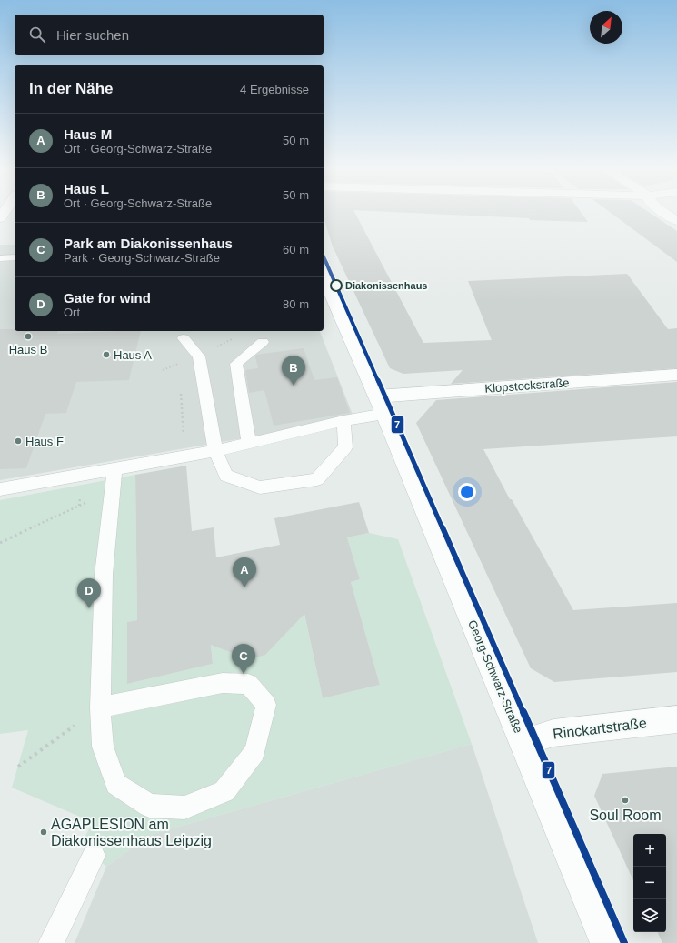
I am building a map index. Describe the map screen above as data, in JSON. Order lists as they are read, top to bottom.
{
  "streets": {
    "street": ["Klopstockstraße", "Georg-Schwarz-Straße", "Rinckartstraße"]
  },
  "crossings": [
    ["Klopstockstraße", "Georg-Schwarz-Straße"],
    ["Georg-Schwarz-Straße", "Rinckartstraße"]
  ],
  "places": [
    "Diakonissenhaus",
    "Haus B",
    "Haus A",
    "Haus F",
    "Soul Room",
    "AGAPLESION am Diakonissenhaus Leipzig"
  ],
  "lines": ["transit line 7"],
  "north": "top right",
  "page": {
    "search": "Hier suchen",
    "heading": ["In der Nähe", "4 Ergebnisse"],
    "list": [
      {
        "mark": "A",
        "name": "Haus M",
        "note": "Ort · Georg-Schwarz-Straße",
        "value": "50 m"
      },
      {
        "mark": "B",
        "name": "Haus L",
        "note": "Ort · Georg-Schwarz-Straße",
        "value": "50 m"
      },
      {
        "mark": "C",
        "name": "Park am Diakonissenhaus",
        "note": "Park · Georg-Schwarz-Straße",
        "value": "60 m"
      },
      {
        "mark": "D",
        "name": "Gate for wind",
        "note": "Ort",
        "value": "80 m"
      }
    ],
    "pins": [
      "B",
      "A",
      "D",
      "C"
    ],
    "map_buttons": ["+", "−"]
  }
}
